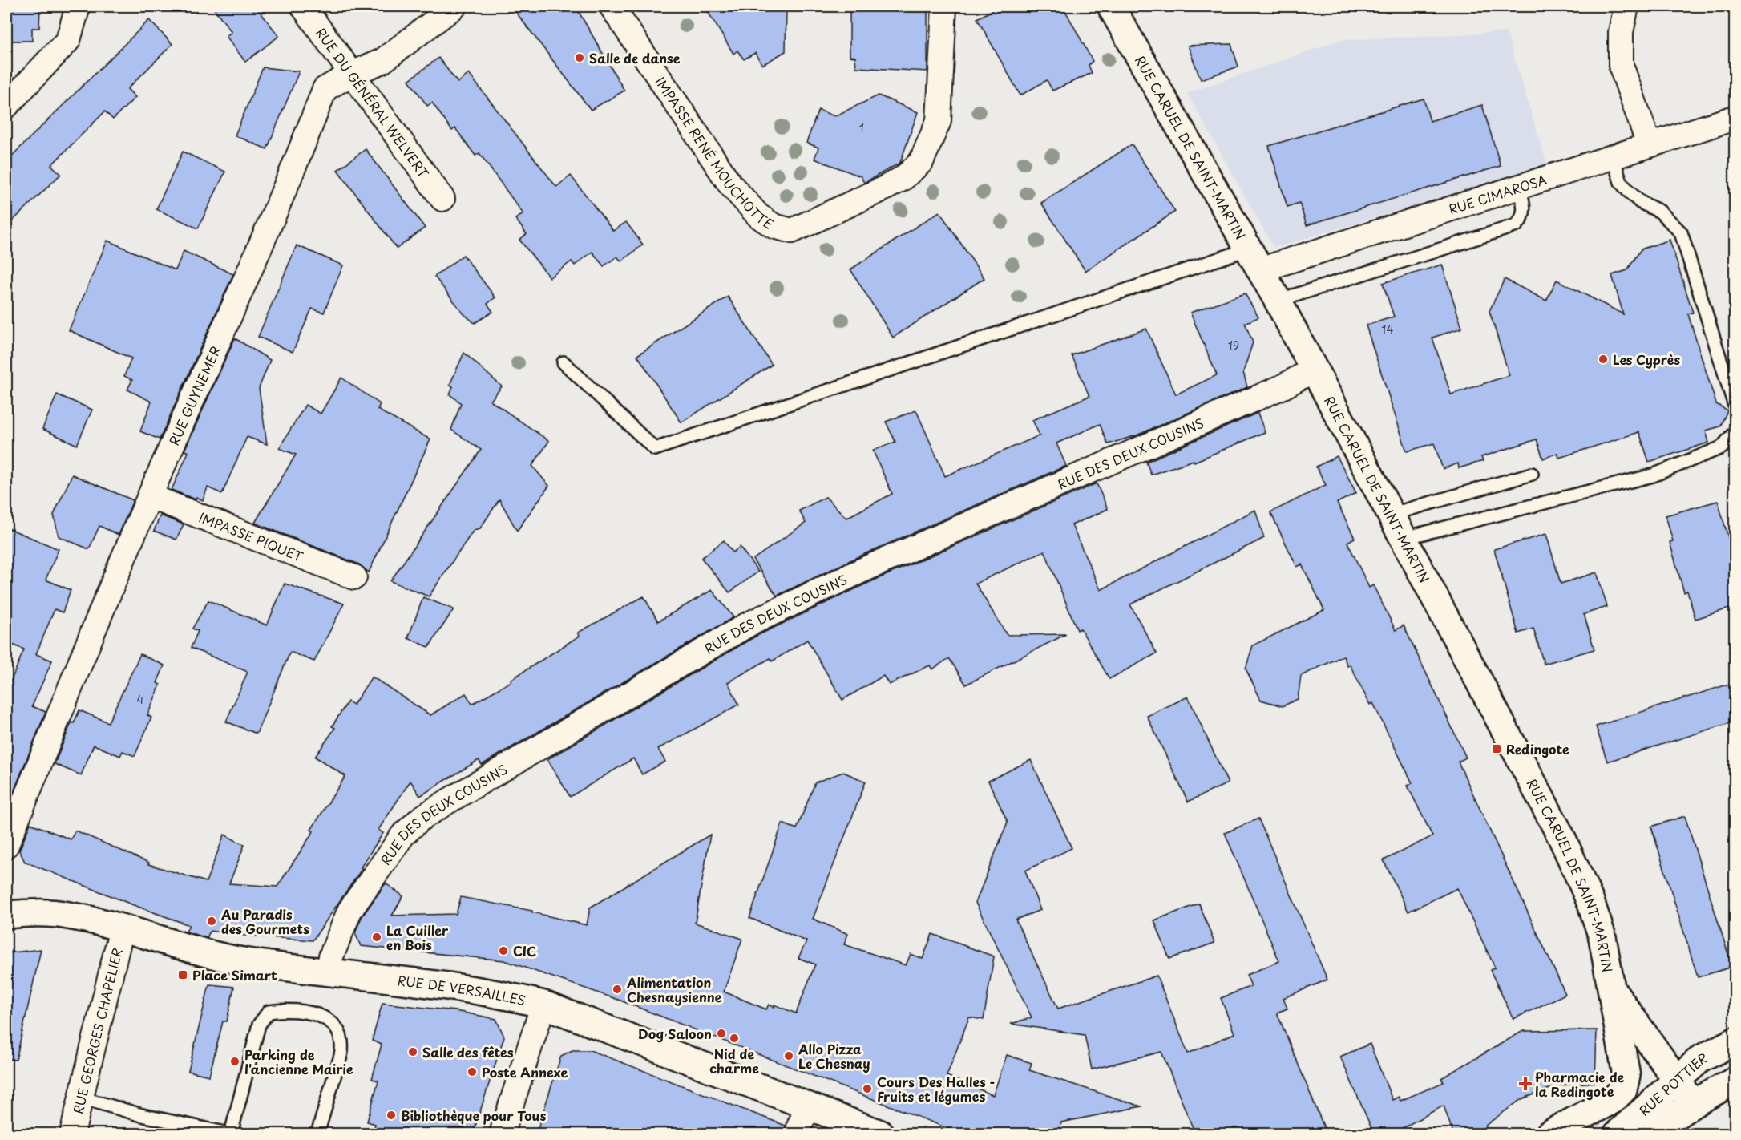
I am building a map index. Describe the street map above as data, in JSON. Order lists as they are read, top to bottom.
{
  "streets": {
    "street": [
      "RUE DU GÉNÉRAL WELVERT",
      "RUE CARUEL DE SAINT-MARTIN",
      "IMPASSE RENÉ MOUCHOTTE",
      "RUE CIMAROSA",
      "RUE GUYNEMER",
      "RUE DES DEUX COUSINS",
      "IMPASSE PIQUET",
      "RUE DE VERSAILLES",
      "RUE GEORGES CHAPELIER",
      "RUE POTTIER"
    ]
  },
  "crossings": [
    ["RUE DU GÉNÉRAL WELVERT", "RUE GUYNEMER"],
    ["RUE CARUEL DE SAINT-MARTIN", "RUE CIMAROSA"],
    ["RUE CARUEL DE SAINT-MARTIN", "RUE DES DEUX COUSINS"],
    ["RUE CARUEL DE SAINT-MARTIN", "RUE POTTIER"],
    ["RUE GUYNEMER", "IMPASSE PIQUET"],
    ["RUE DES DEUX COUSINS", "RUE DE VERSAILLES"],
    ["RUE DE VERSAILLES", "RUE GEORGES CHAPELIER"]
  ],
  "places": {
    "other": [
      "Salle de danse",
      "Les Cyprès",
      "Au Paradis des Gourmets",
      "La Cuiller en Bois",
      "CIC",
      "Alimentation Chesnaysienne",
      "Dog Saloon",
      "Nid de charme",
      "Salle des fêtes",
      "Allo Pizza Le Chesnay",
      "Parking de l'ancienne Mairie",
      "Poste Annexe",
      "Cours Des Halles - Fruits et légumes",
      "Bibliothèque pour Tous"
    ],
    "transit": ["Redingote", "Place Simart"],
    "health": ["Pharmacie de la Redingote"]
  },
  "house_numbers": [
    "1",
    "14",
    "19",
    "4"
  ]
}
